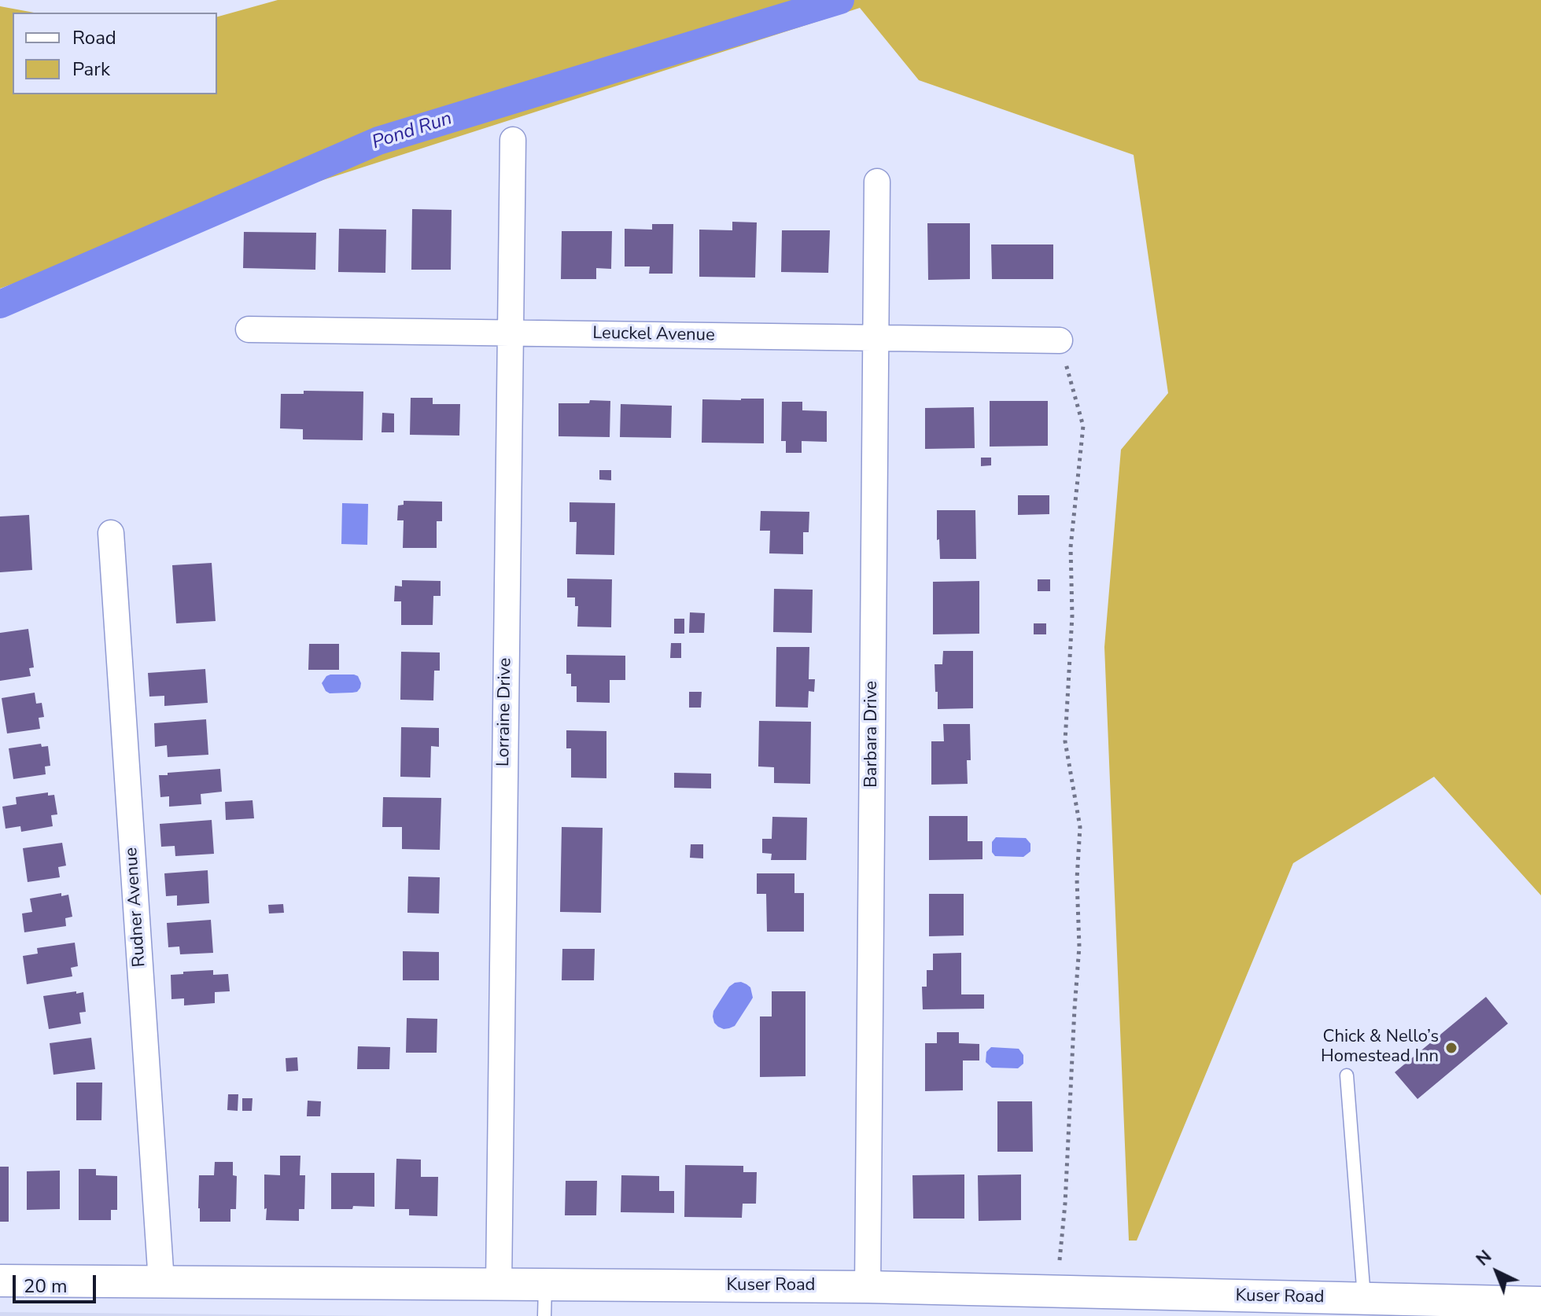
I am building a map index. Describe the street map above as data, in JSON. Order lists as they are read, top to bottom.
{
  "streets": {
    "street": [
      "Leuckel Avenue",
      "Lorraine Drive",
      "Barbara Drive",
      "Rudner Avenue",
      "Kuser Road"
    ]
  },
  "crossings": [
    ["Leuckel Avenue", "Lorraine Drive"],
    ["Leuckel Avenue", "Barbara Drive"],
    ["Lorraine Drive", "Kuser Road"],
    ["Barbara Drive", "Kuser Road"],
    ["Rudner Avenue", "Kuser Road"]
  ],
  "water": ["Pond Run"],
  "places": ["Chick & Nello’s Homestead Inn"],
  "legend": ["Road", "Park"],
  "scale_bar": "20 m",
  "north": "top left"
}
